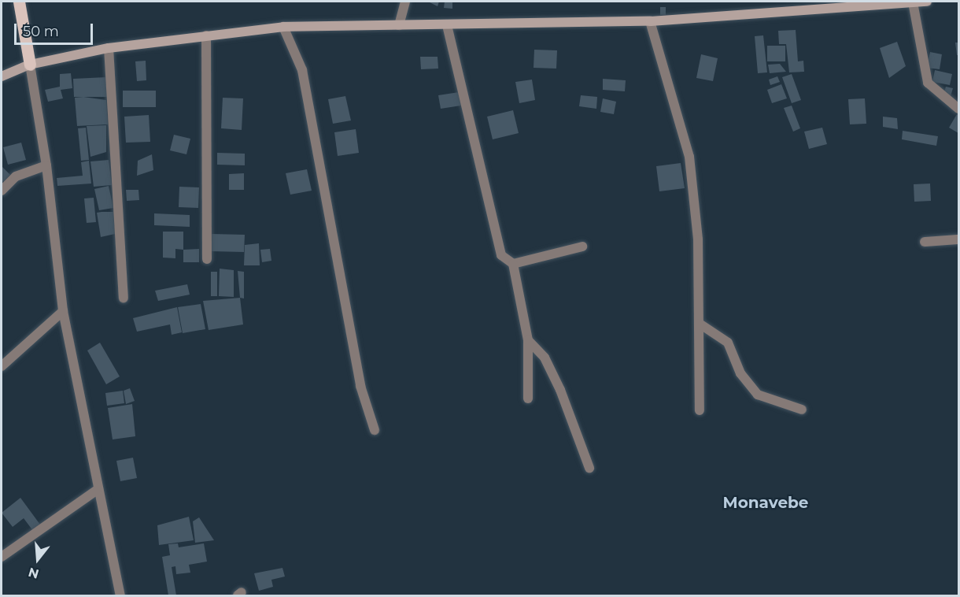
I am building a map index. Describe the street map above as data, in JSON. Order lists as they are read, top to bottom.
{
  "districts": ["Monavebe"],
  "scale_bar": "50 m",
  "north": "bottom"
}
